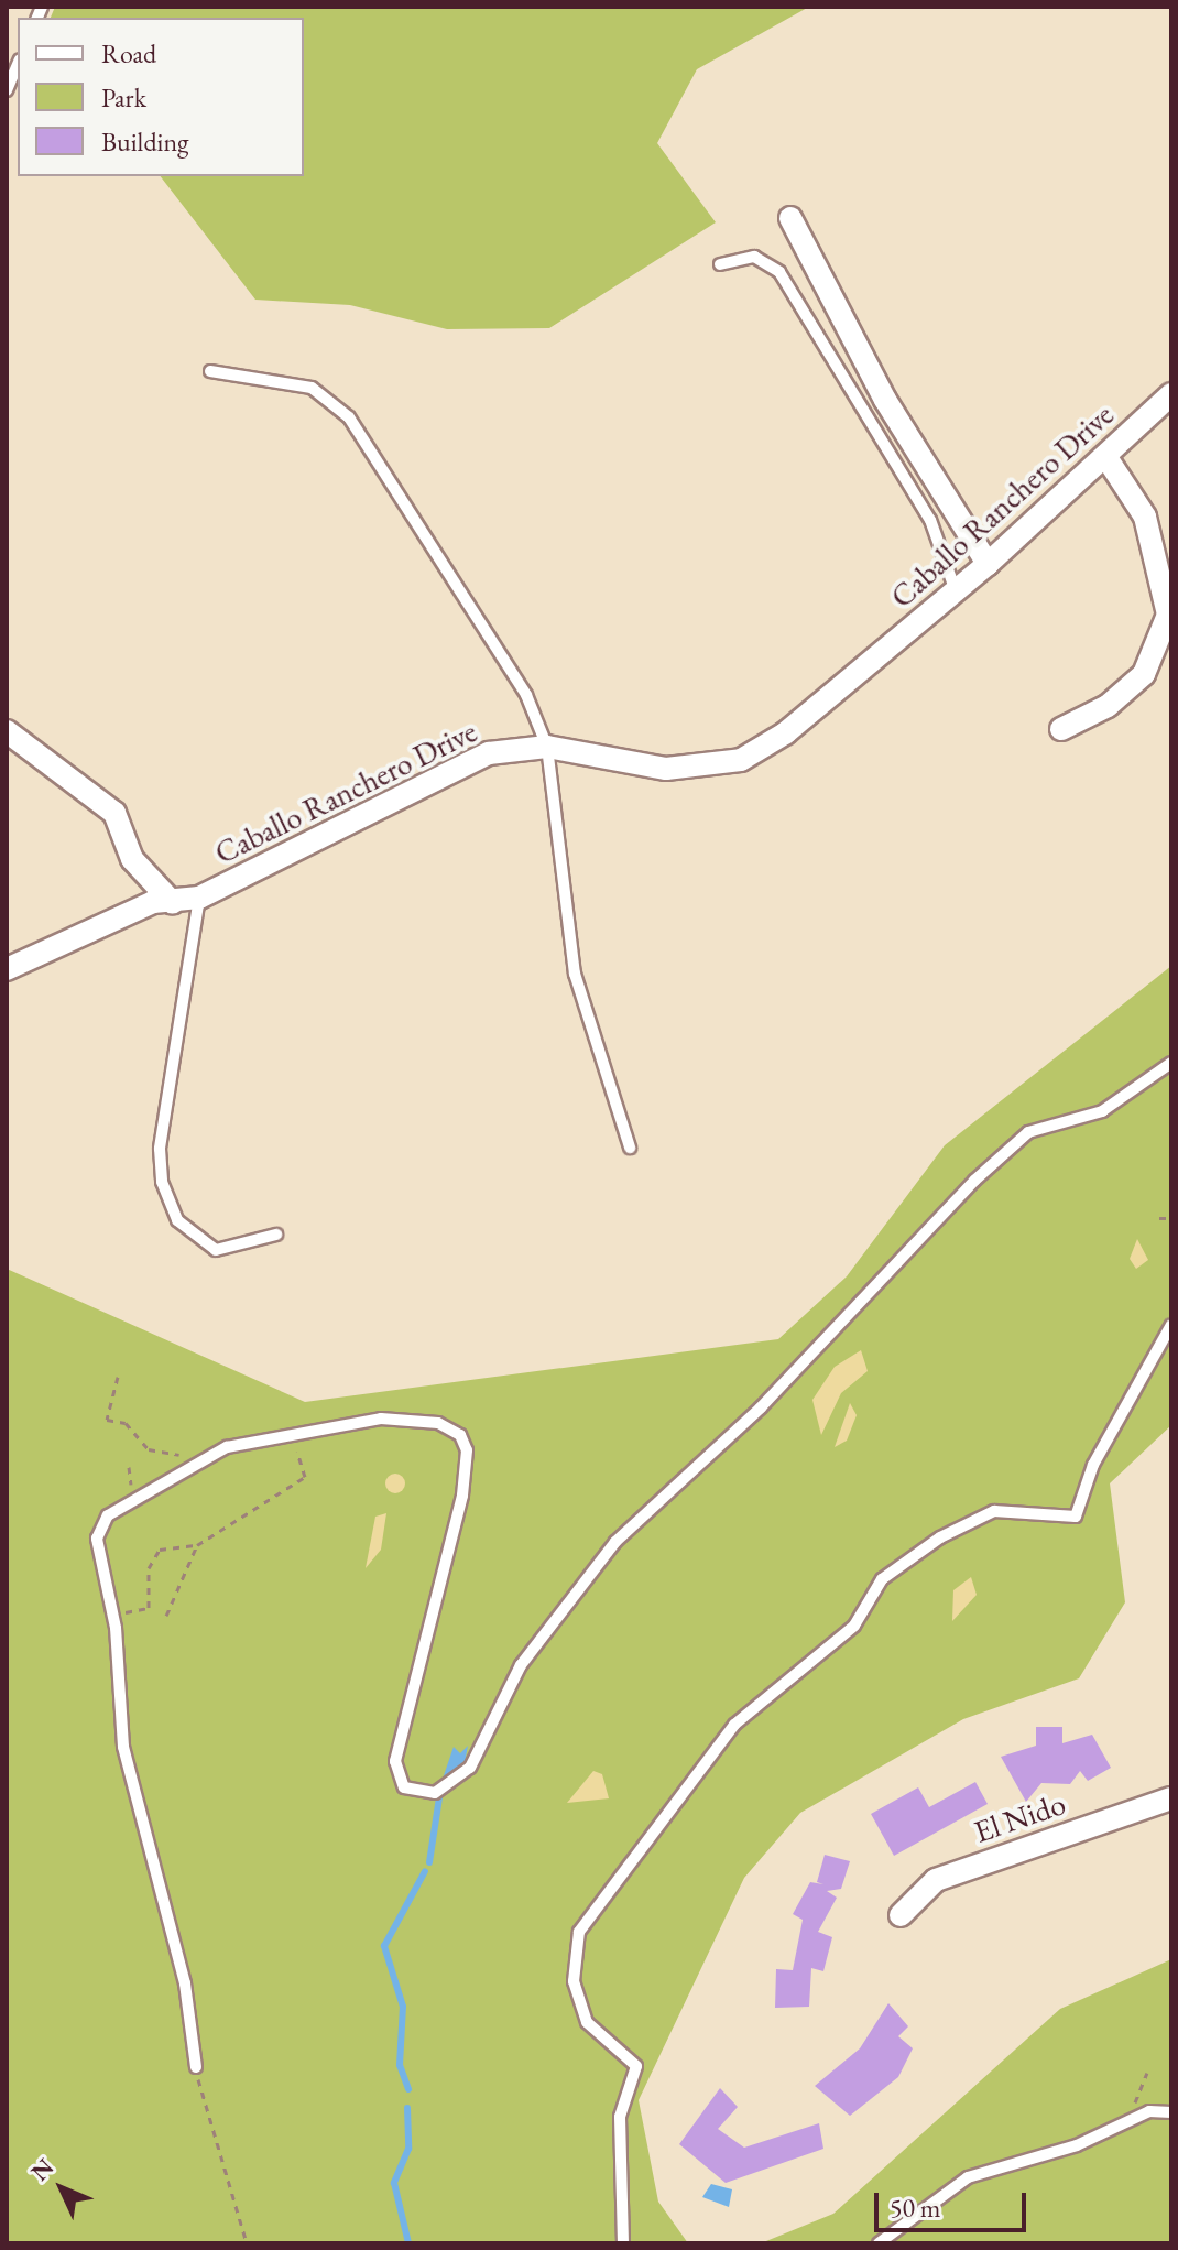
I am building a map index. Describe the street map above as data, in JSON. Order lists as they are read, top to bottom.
{
  "streets": {
    "street": ["Caballo Ranchero Drive", "El Nido"]
  },
  "legend": ["Road", "Park", "Building"],
  "scale_bar": "50 m",
  "north": "top left"
}
